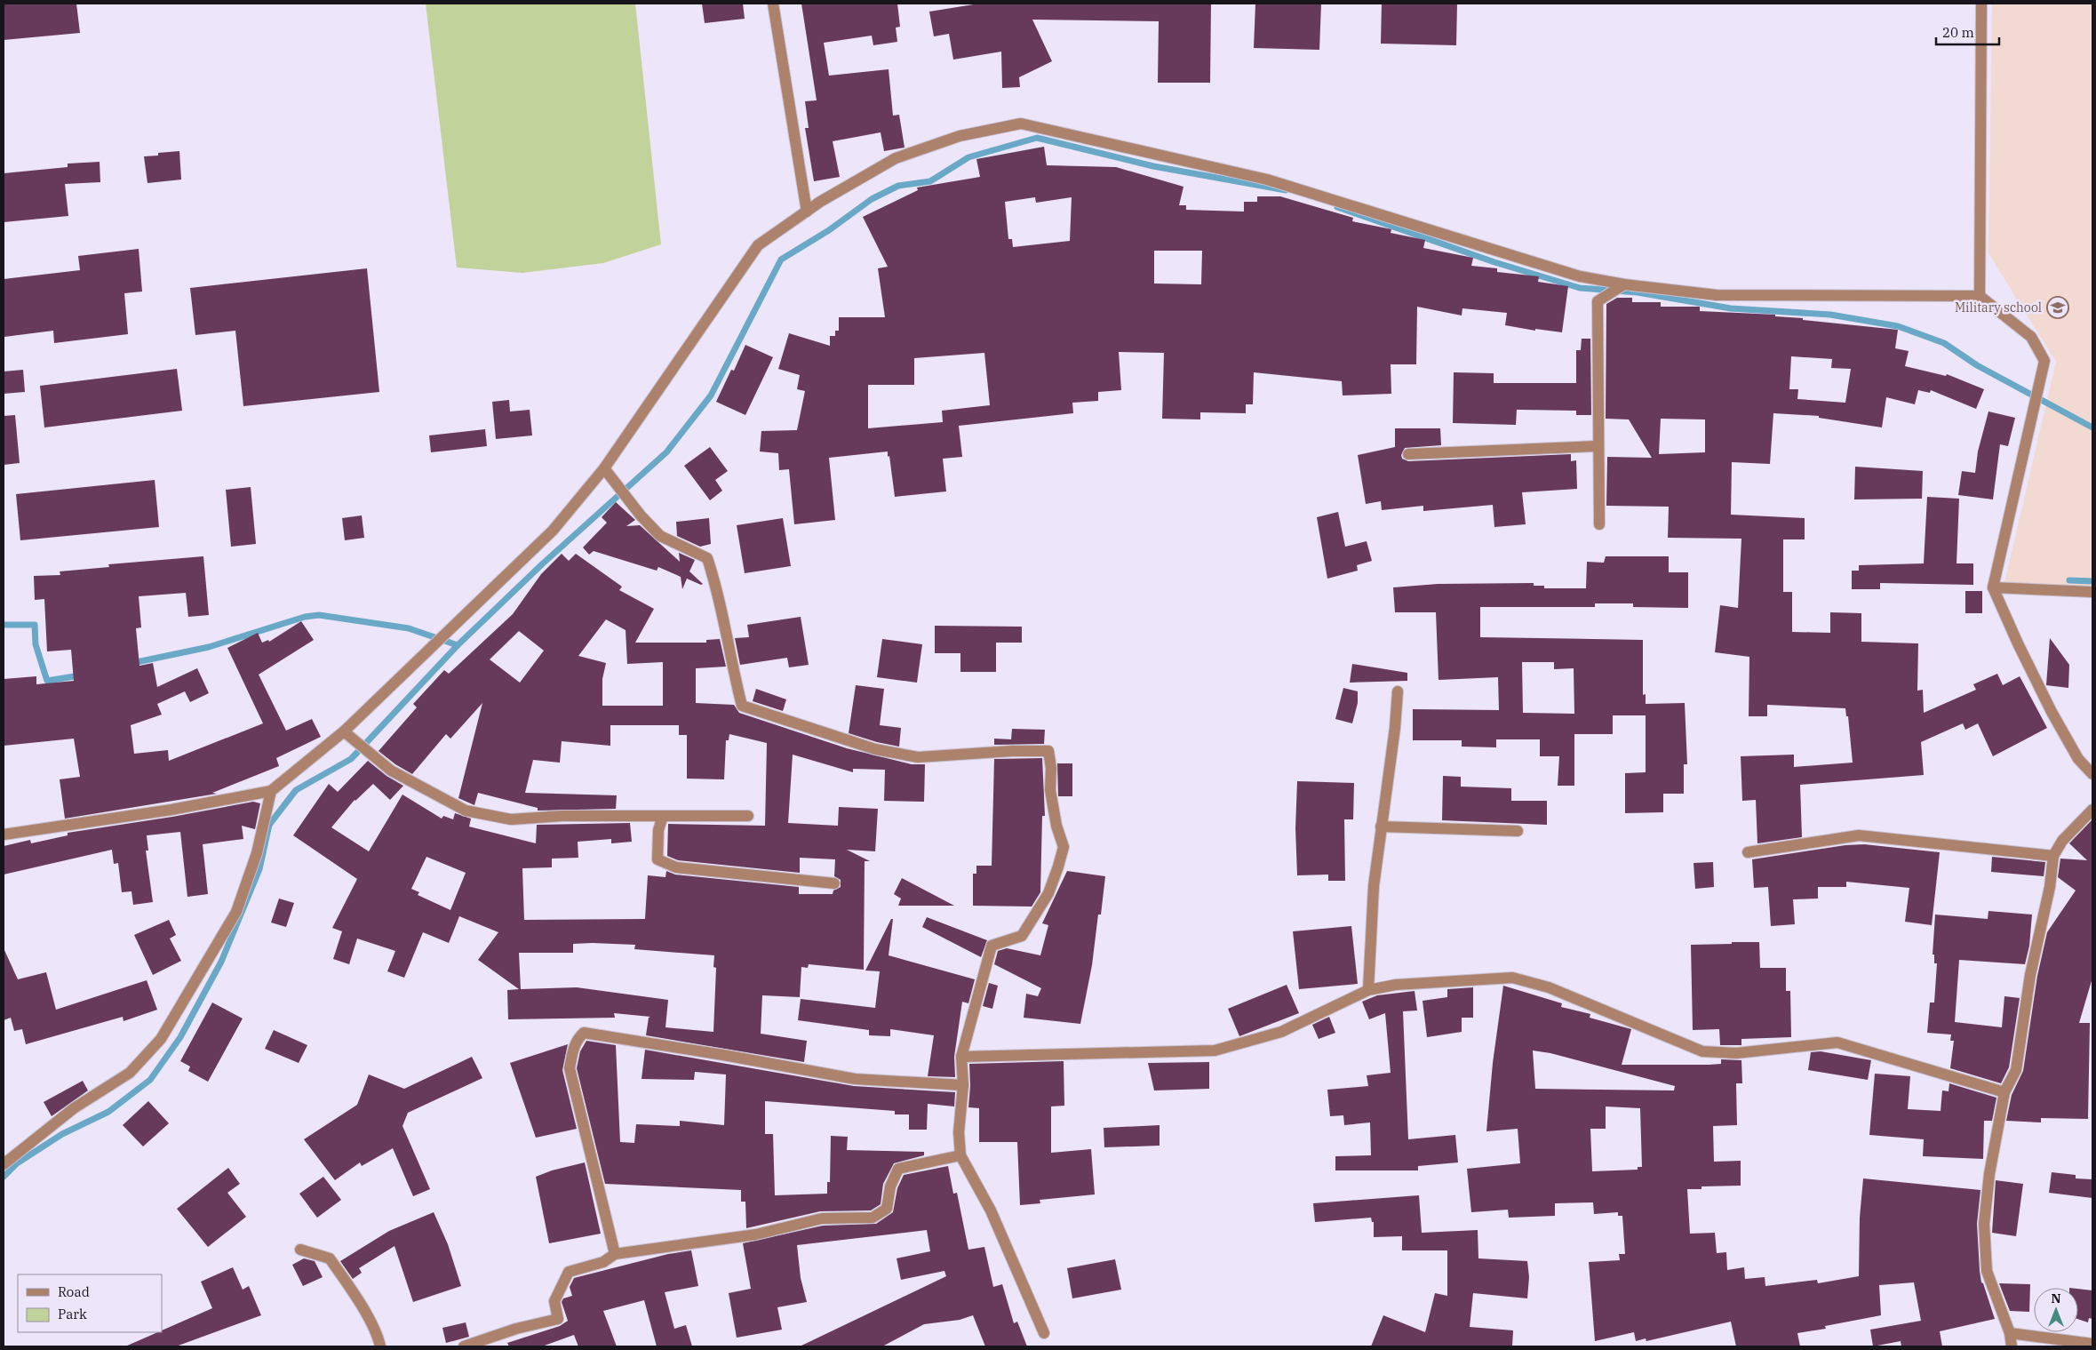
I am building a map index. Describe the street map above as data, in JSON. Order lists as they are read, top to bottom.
{
  "places": {
    "school or university": ["Military school"]
  },
  "legend": ["Road", "Park"],
  "scale_bar": "20 m",
  "north": "top"
}
